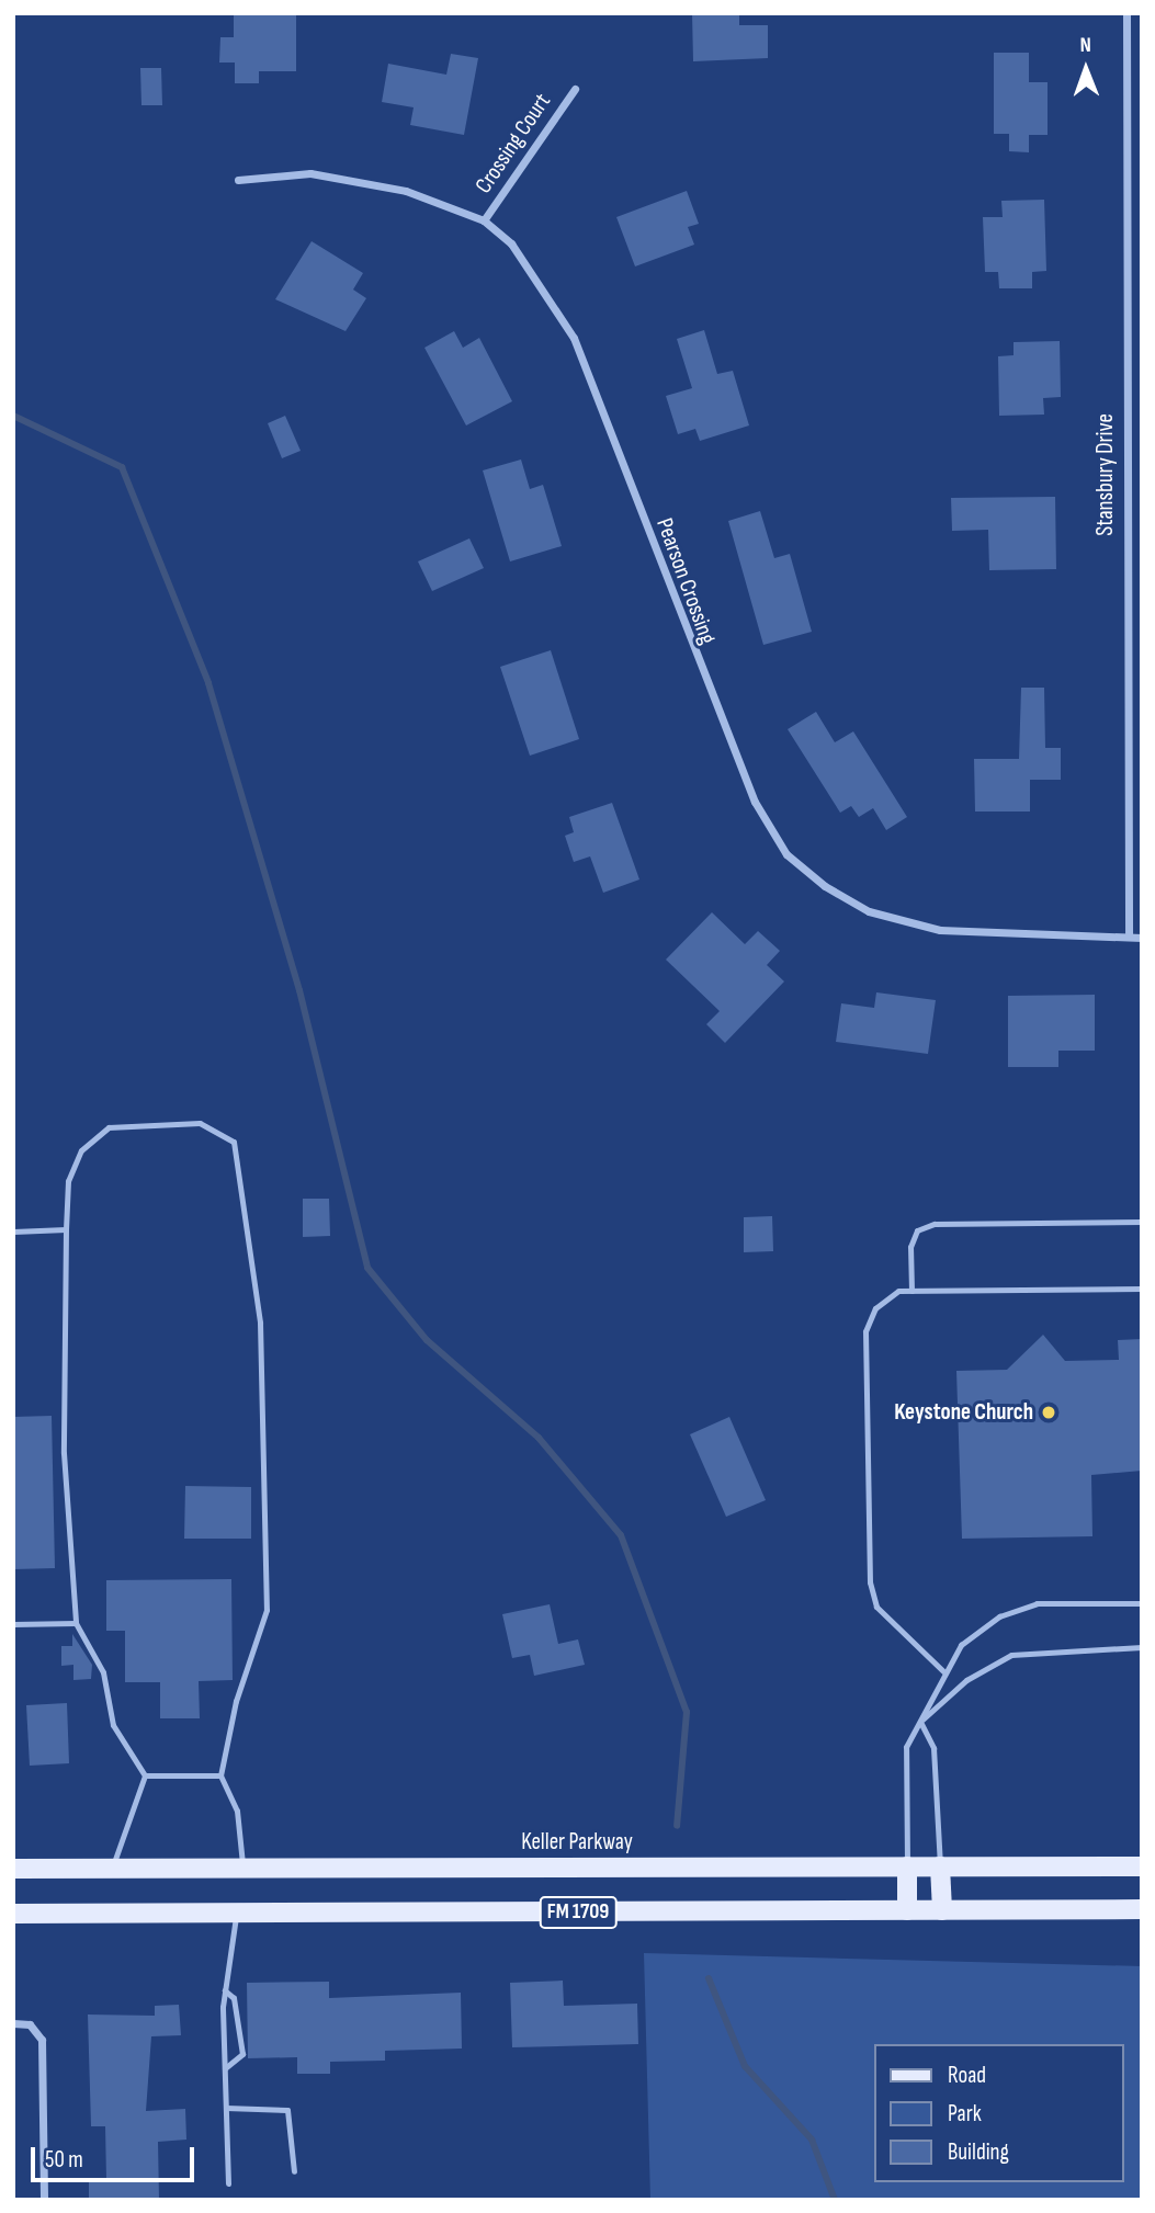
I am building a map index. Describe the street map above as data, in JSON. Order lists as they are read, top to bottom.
{
  "streets": {
    "main road": ["Keller Parkway", "FM 1709"],
    "street": ["Crossing Court", "Stansbury Drive", "Pearson Crossing"]
  },
  "crossings": [
    ["Crossing Court", "Pearson Crossing"],
    ["Stansbury Drive", "Pearson Crossing"]
  ],
  "places": ["Keystone Church"],
  "legend": ["Road", "Park", "Building"],
  "scale_bar": "50 m",
  "north": "top"
}
